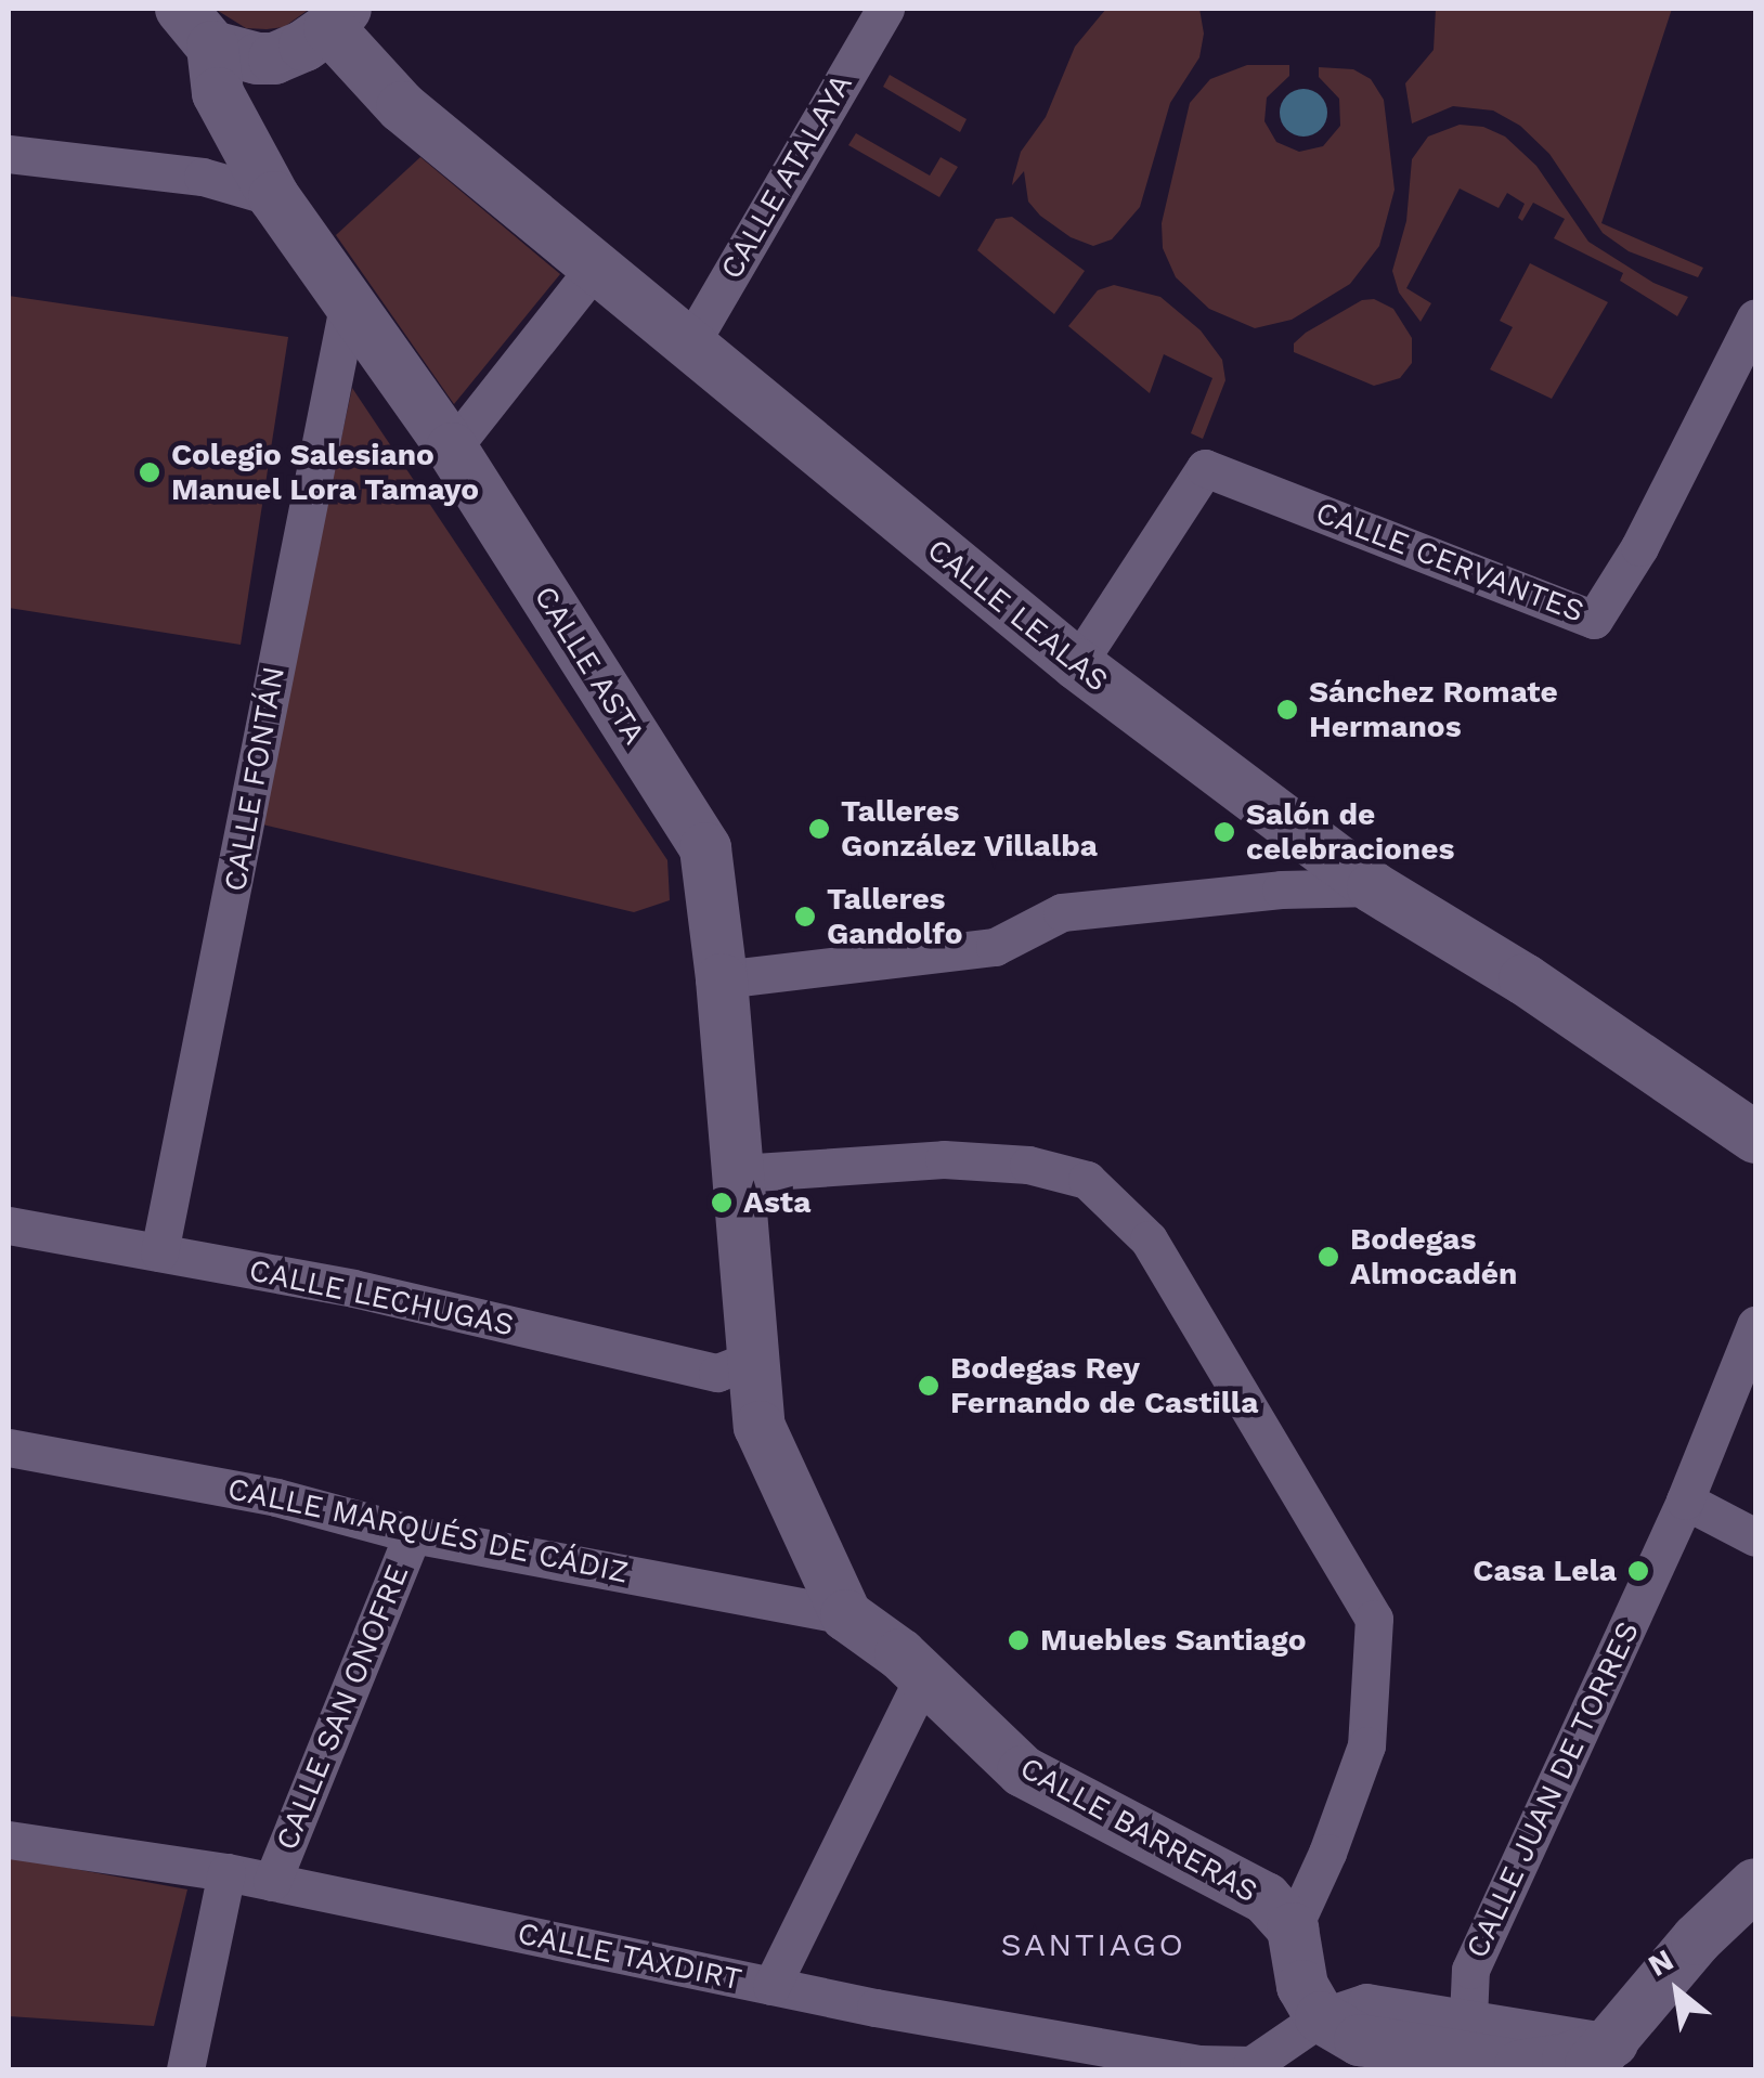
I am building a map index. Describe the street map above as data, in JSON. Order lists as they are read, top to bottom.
{
  "streets": {
    "street": [
      "CALLE ATALAYA",
      "CALLE CERVANTES",
      "CALLE LEALAS",
      "CALLE ASTA",
      "CALLE FONTÁN",
      "CALLE LECHUGAS",
      "CALLE MARQUÉS DE CÁDIZ",
      "CALLE SAN ONOFRE",
      "CALLE JUAN DE TORRES",
      "CALLE BARRERAS",
      "CALLE TAXDIRT"
    ]
  },
  "crossings": [
    ["CALLE ATALAYA", "CALLE LEALAS"],
    ["CALLE CERVANTES", "CALLE LEALAS"],
    ["CALLE ASTA", "CALLE FONTÁN"],
    ["CALLE ASTA", "CALLE LECHUGAS"],
    ["CALLE ASTA", "CALLE BARRERAS"],
    ["CALLE FONTÁN", "CALLE LECHUGAS"],
    ["CALLE LECHUGAS", "CALLE BARRERAS"],
    ["CALLE MARQUÉS DE CÁDIZ", "CALLE SAN ONOFRE"],
    ["CALLE MARQUÉS DE CÁDIZ", "CALLE BARRERAS"],
    ["CALLE SAN ONOFRE", "CALLE TAXDIRT"]
  ],
  "districts": ["SANTIAGO"],
  "places": [
    "Colegio Salesiano Manuel Lora Tamayo",
    "Sánchez Romate Hermanos",
    "Talleres González Villalba",
    "Salón de celebraciones",
    "Talleres Gandolfo",
    "Asta",
    "Bodegas Almocadén",
    "Bodegas Rey Fernando de Castilla",
    "Casa Lela",
    "Muebles Santiago"
  ],
  "north": "top left"
}
